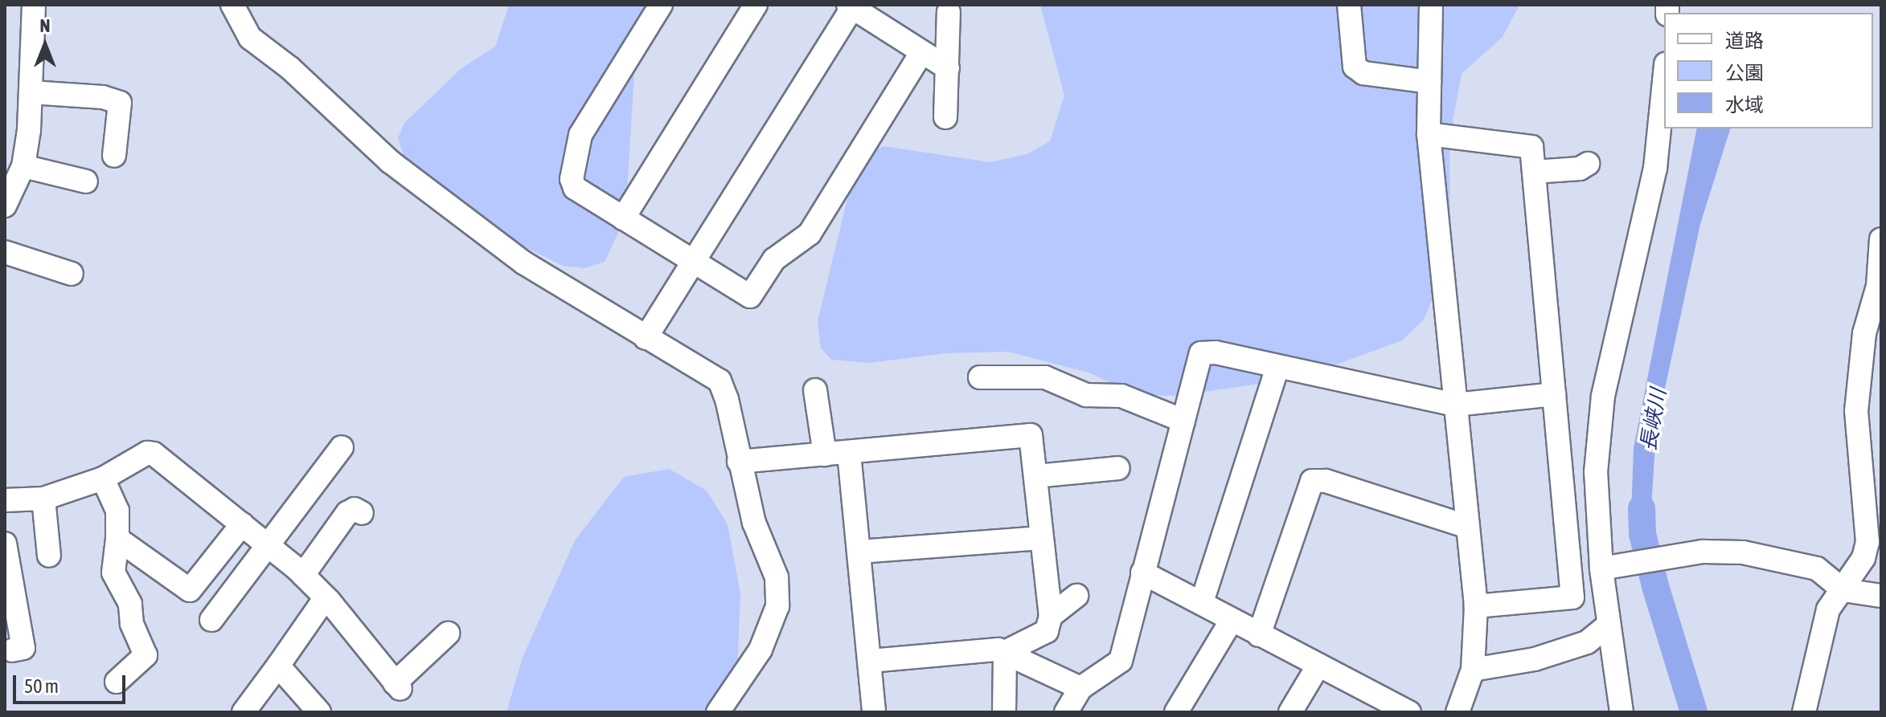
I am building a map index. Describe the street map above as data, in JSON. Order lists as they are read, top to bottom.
{
  "water": ["長峡川"],
  "legend": ["道路", "公園", "水域"],
  "scale_bar": "50 m",
  "north": "top"
}
